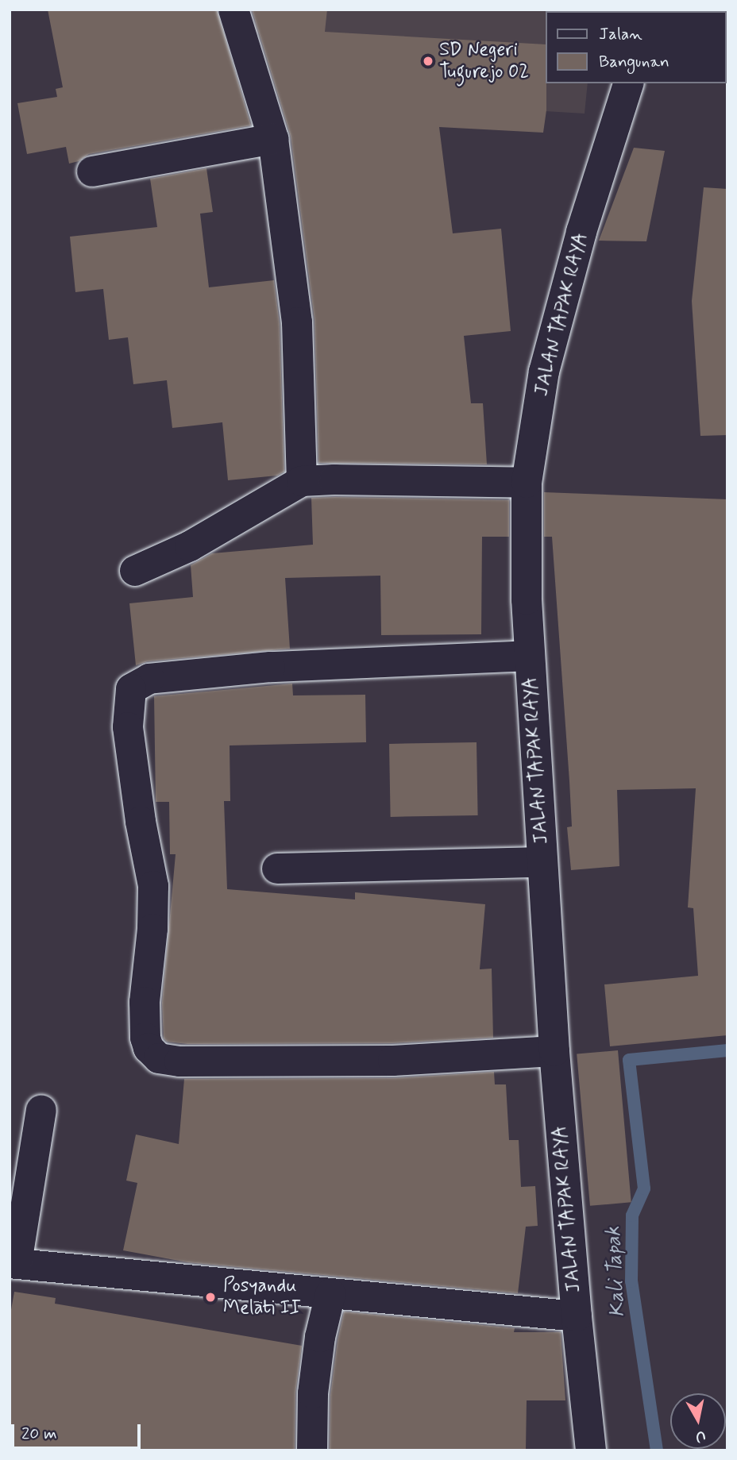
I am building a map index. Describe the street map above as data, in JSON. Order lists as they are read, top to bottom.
{
  "streets": {
    "street": ["JALAN TAPAK RAYA"]
  },
  "water": ["Kali Tapak"],
  "places": ["SD Negeri Tugurejo 02", "Posyandu Melati II"],
  "legend": ["Jalan", "Bangunan"],
  "scale_bar": "20 m",
  "north": "bottom"
}
